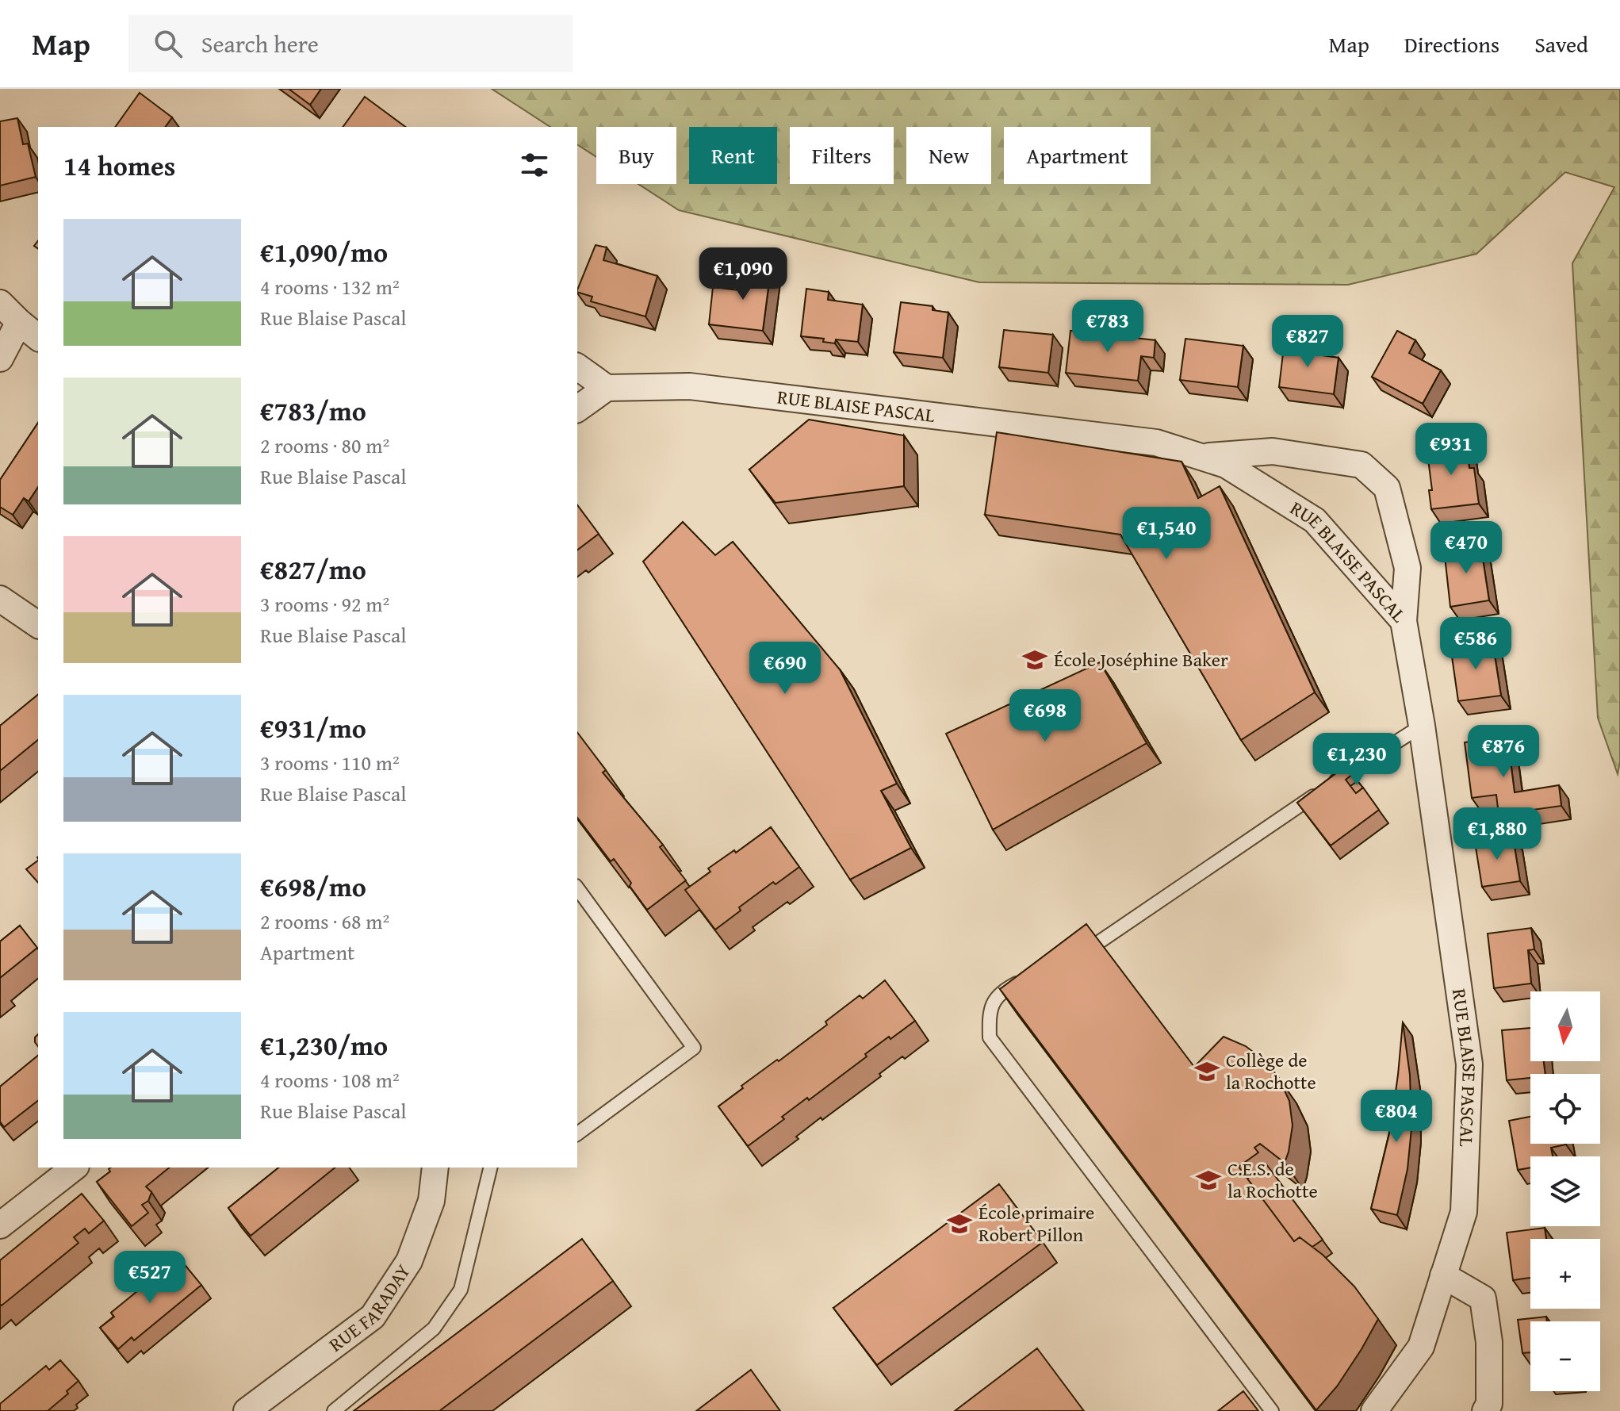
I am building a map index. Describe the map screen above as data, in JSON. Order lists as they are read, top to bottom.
{
  "streets": {
    "street": ["RUE BLAISE PASCAL", "RUE FARADAY"]
  },
  "places": {
    "school or university": [
      "École Joséphine Baker",
      "Collège de la Rochotte",
      "C.E.S. de la Rochotte",
      "École primaire Robert Pillon"
    ]
  },
  "north": "bottom",
  "page": {
    "header": "Map",
    "search": "Search here",
    "nav": ["Map", "Directions", "Saved"],
    "chip": [
      "Buy",
      "Rent",
      "Filters",
      "New",
      "Apartment"
    ],
    "heading": "14 homes",
    "list": [
      {
        "name": "€1,090/mo",
        "note": "4 rooms · 132 m² · Rue Blaise Pascal"
      },
      {
        "name": "€783/mo",
        "note": "2 rooms · 80 m² · Rue Blaise Pascal"
      },
      {
        "name": "€827/mo",
        "note": "3 rooms · 92 m² · Rue Blaise Pascal"
      },
      {
        "name": "€931/mo",
        "note": "3 rooms · 110 m² · Rue Blaise Pascal"
      },
      {
        "name": "€698/mo",
        "note": "2 rooms · 68 m² · Apartment"
      },
      {
        "name": "€1,230/mo",
        "note": "4 rooms · 108 m² · Rue Blaise Pascal"
      }
    ],
    "price": [
      "€1,090",
      "€783",
      "€827",
      "€931",
      "€1,540",
      "€470",
      "€586",
      "€690",
      "€698",
      "€876",
      "€1,230",
      "€1,880",
      "€804",
      "€527"
    ],
    "map_buttons": ["+", "−"]
  }
}
